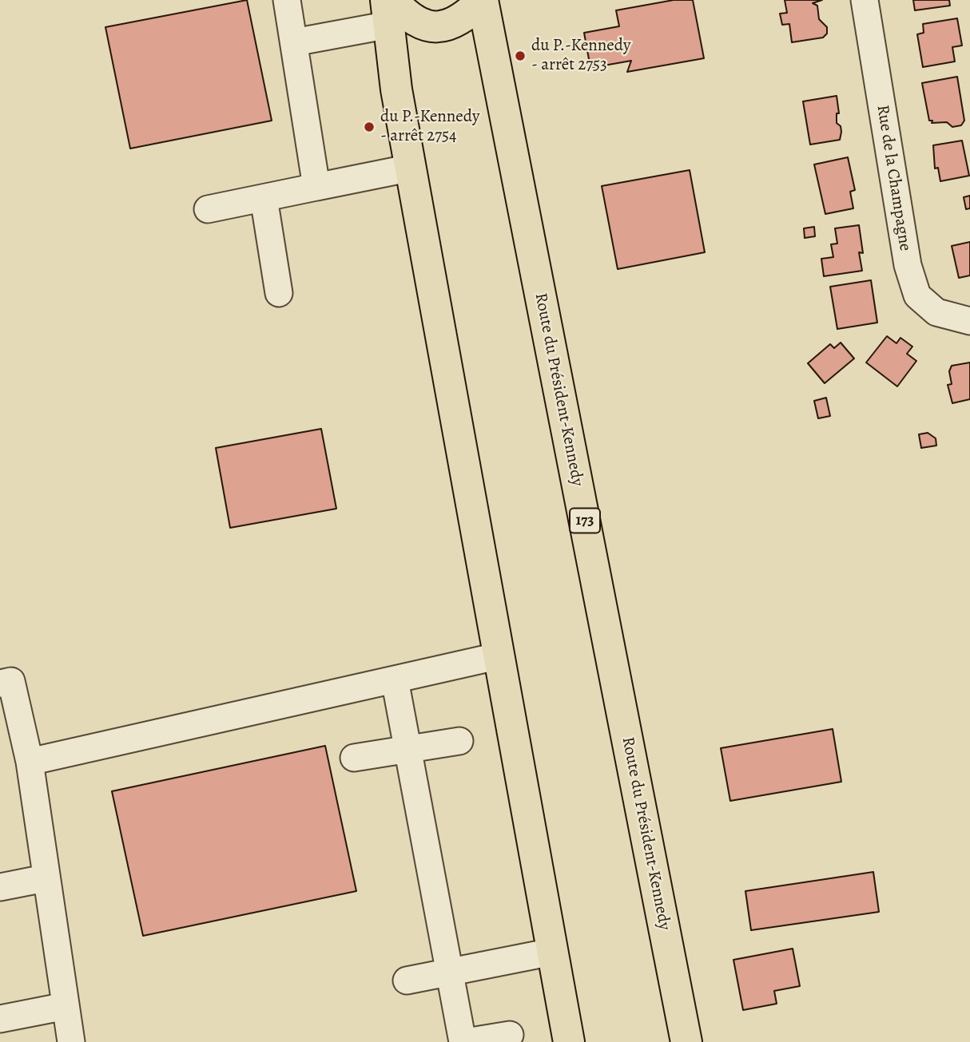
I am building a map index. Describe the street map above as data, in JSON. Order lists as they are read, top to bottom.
{
  "streets": {
    "main road": ["Route du Président-Kennedy", "173"],
    "street": ["Rue de la Champagne"]
  },
  "places": ["du P.-Kennedy - arrêt 2753", "du P.-Kennedy - arrêt 2754"]
}
